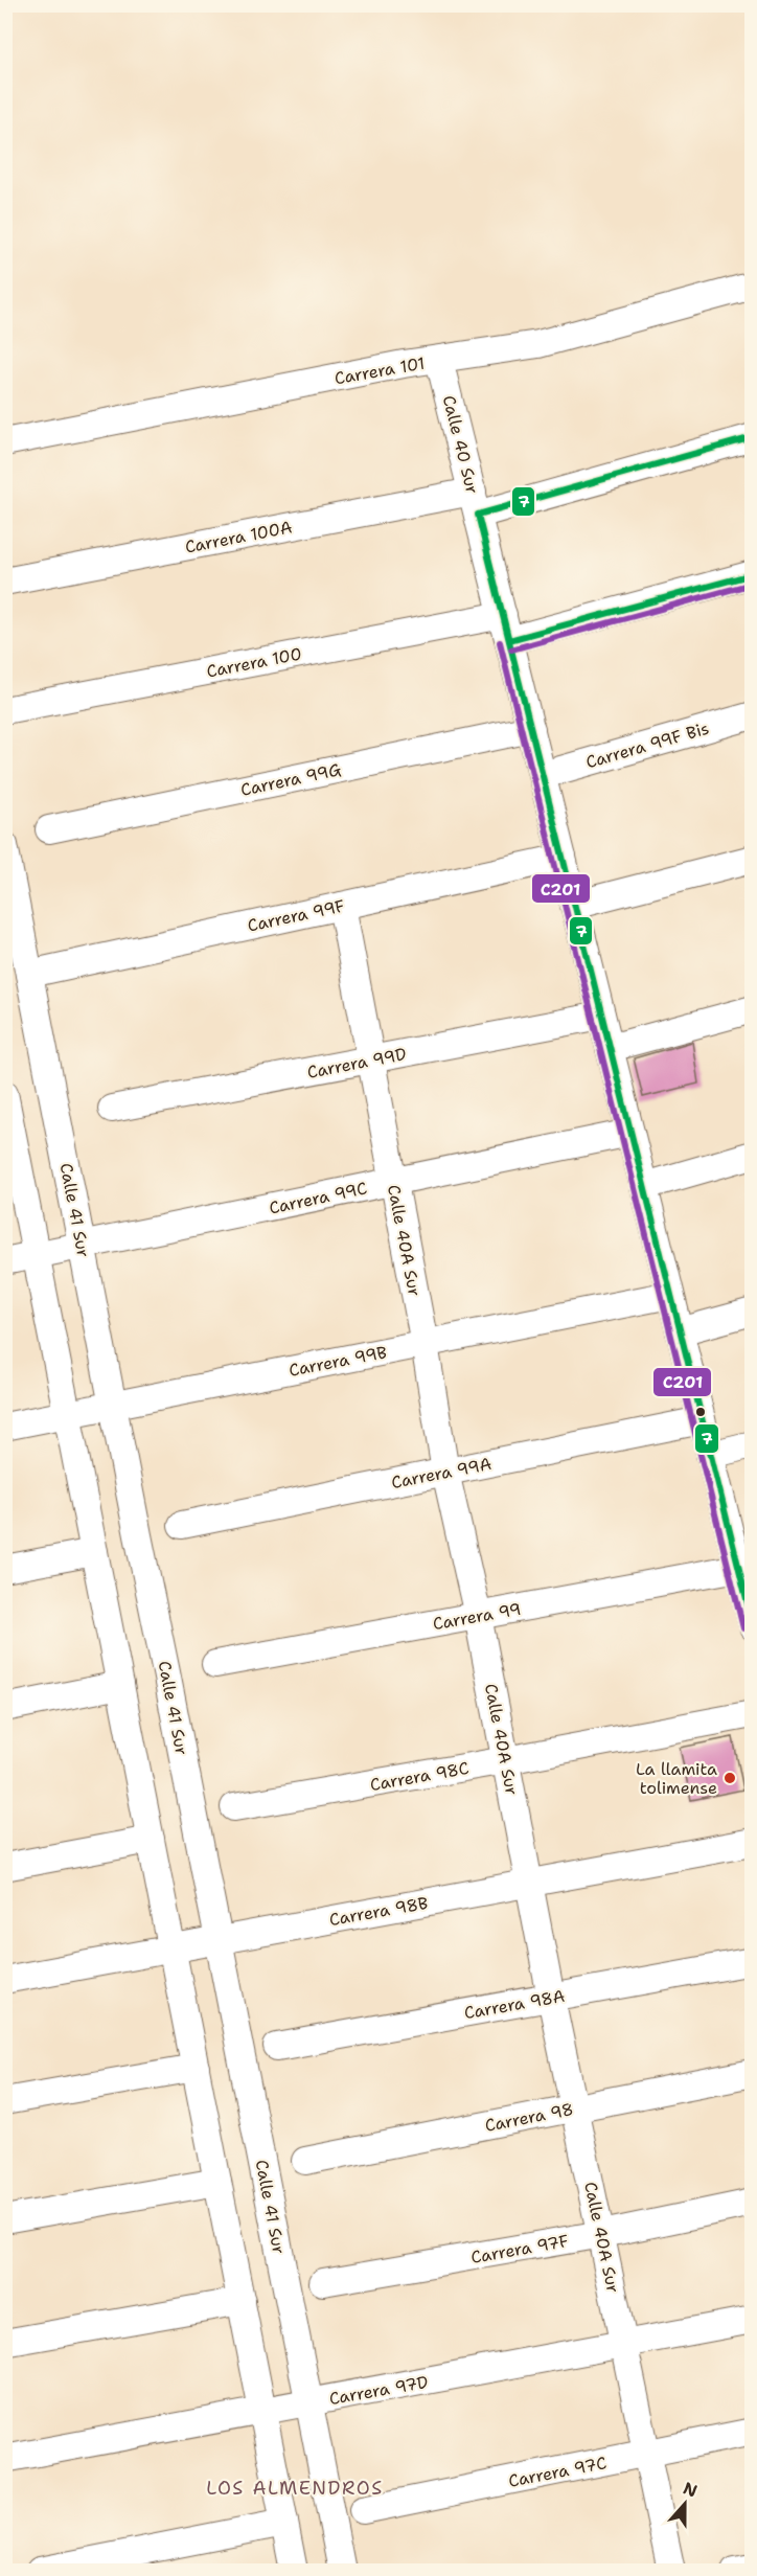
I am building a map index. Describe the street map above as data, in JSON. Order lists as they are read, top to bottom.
{
  "streets": {
    "street": [
      "Carrera 101",
      "Calle 40 Sur",
      "Carrera 100A",
      "Carrera 100",
      "Carrera 99F Bis",
      "Carrera 99G",
      "Carrera 99F",
      "Carrera 99D",
      "Carrera 99C",
      "Calle 41 Sur",
      "Calle 40A Sur",
      "Carrera 99B",
      "Carrera 99A",
      "Carrera 99",
      "Carrera 98C",
      "Carrera 98B",
      "Carrera 98A",
      "Carrera 98",
      "Carrera 97F",
      "Carrera 97D",
      "Carrera 97C"
    ]
  },
  "crossings": [
    ["Carrera 101", "Calle 40 Sur"],
    ["Calle 40 Sur", "Carrera 100A"],
    ["Calle 40 Sur", "Carrera 100"],
    ["Calle 40 Sur", "Carrera 99F Bis"],
    ["Calle 40 Sur", "Carrera 99G"],
    ["Calle 40 Sur", "Carrera 99F"],
    ["Calle 40 Sur", "Carrera 99D"],
    ["Calle 40 Sur", "Carrera 99C"],
    ["Calle 40 Sur", "Carrera 99B"],
    ["Calle 40 Sur", "Carrera 99A"],
    ["Calle 40 Sur", "Carrera 99"],
    ["Carrera 99F", "Calle 41 Sur"],
    ["Carrera 99F", "Calle 40A Sur"],
    ["Carrera 99D", "Calle 40A Sur"],
    ["Carrera 99C", "Calle 41 Sur"],
    ["Carrera 99C", "Calle 40A Sur"],
    ["Calle 41 Sur", "Carrera 99B"],
    ["Calle 41 Sur", "Carrera 98B"],
    ["Calle 41 Sur", "Carrera 97D"],
    ["Calle 40A Sur", "Carrera 99B"],
    ["Calle 40A Sur", "Carrera 99A"],
    ["Calle 40A Sur", "Carrera 99"],
    ["Calle 40A Sur", "Carrera 98C"],
    ["Calle 40A Sur", "Carrera 98B"],
    ["Calle 40A Sur", "Carrera 98A"],
    ["Calle 40A Sur", "Carrera 98"],
    ["Calle 40A Sur", "Carrera 97F"],
    ["Calle 40A Sur", "Carrera 97D"],
    ["Calle 40A Sur", "Carrera 97C"]
  ],
  "districts": ["LOS ALMENDROS"],
  "places": ["La llamita tolimense"],
  "lines": ["transit line 7", "transit line C201"],
  "north": "top"
}
